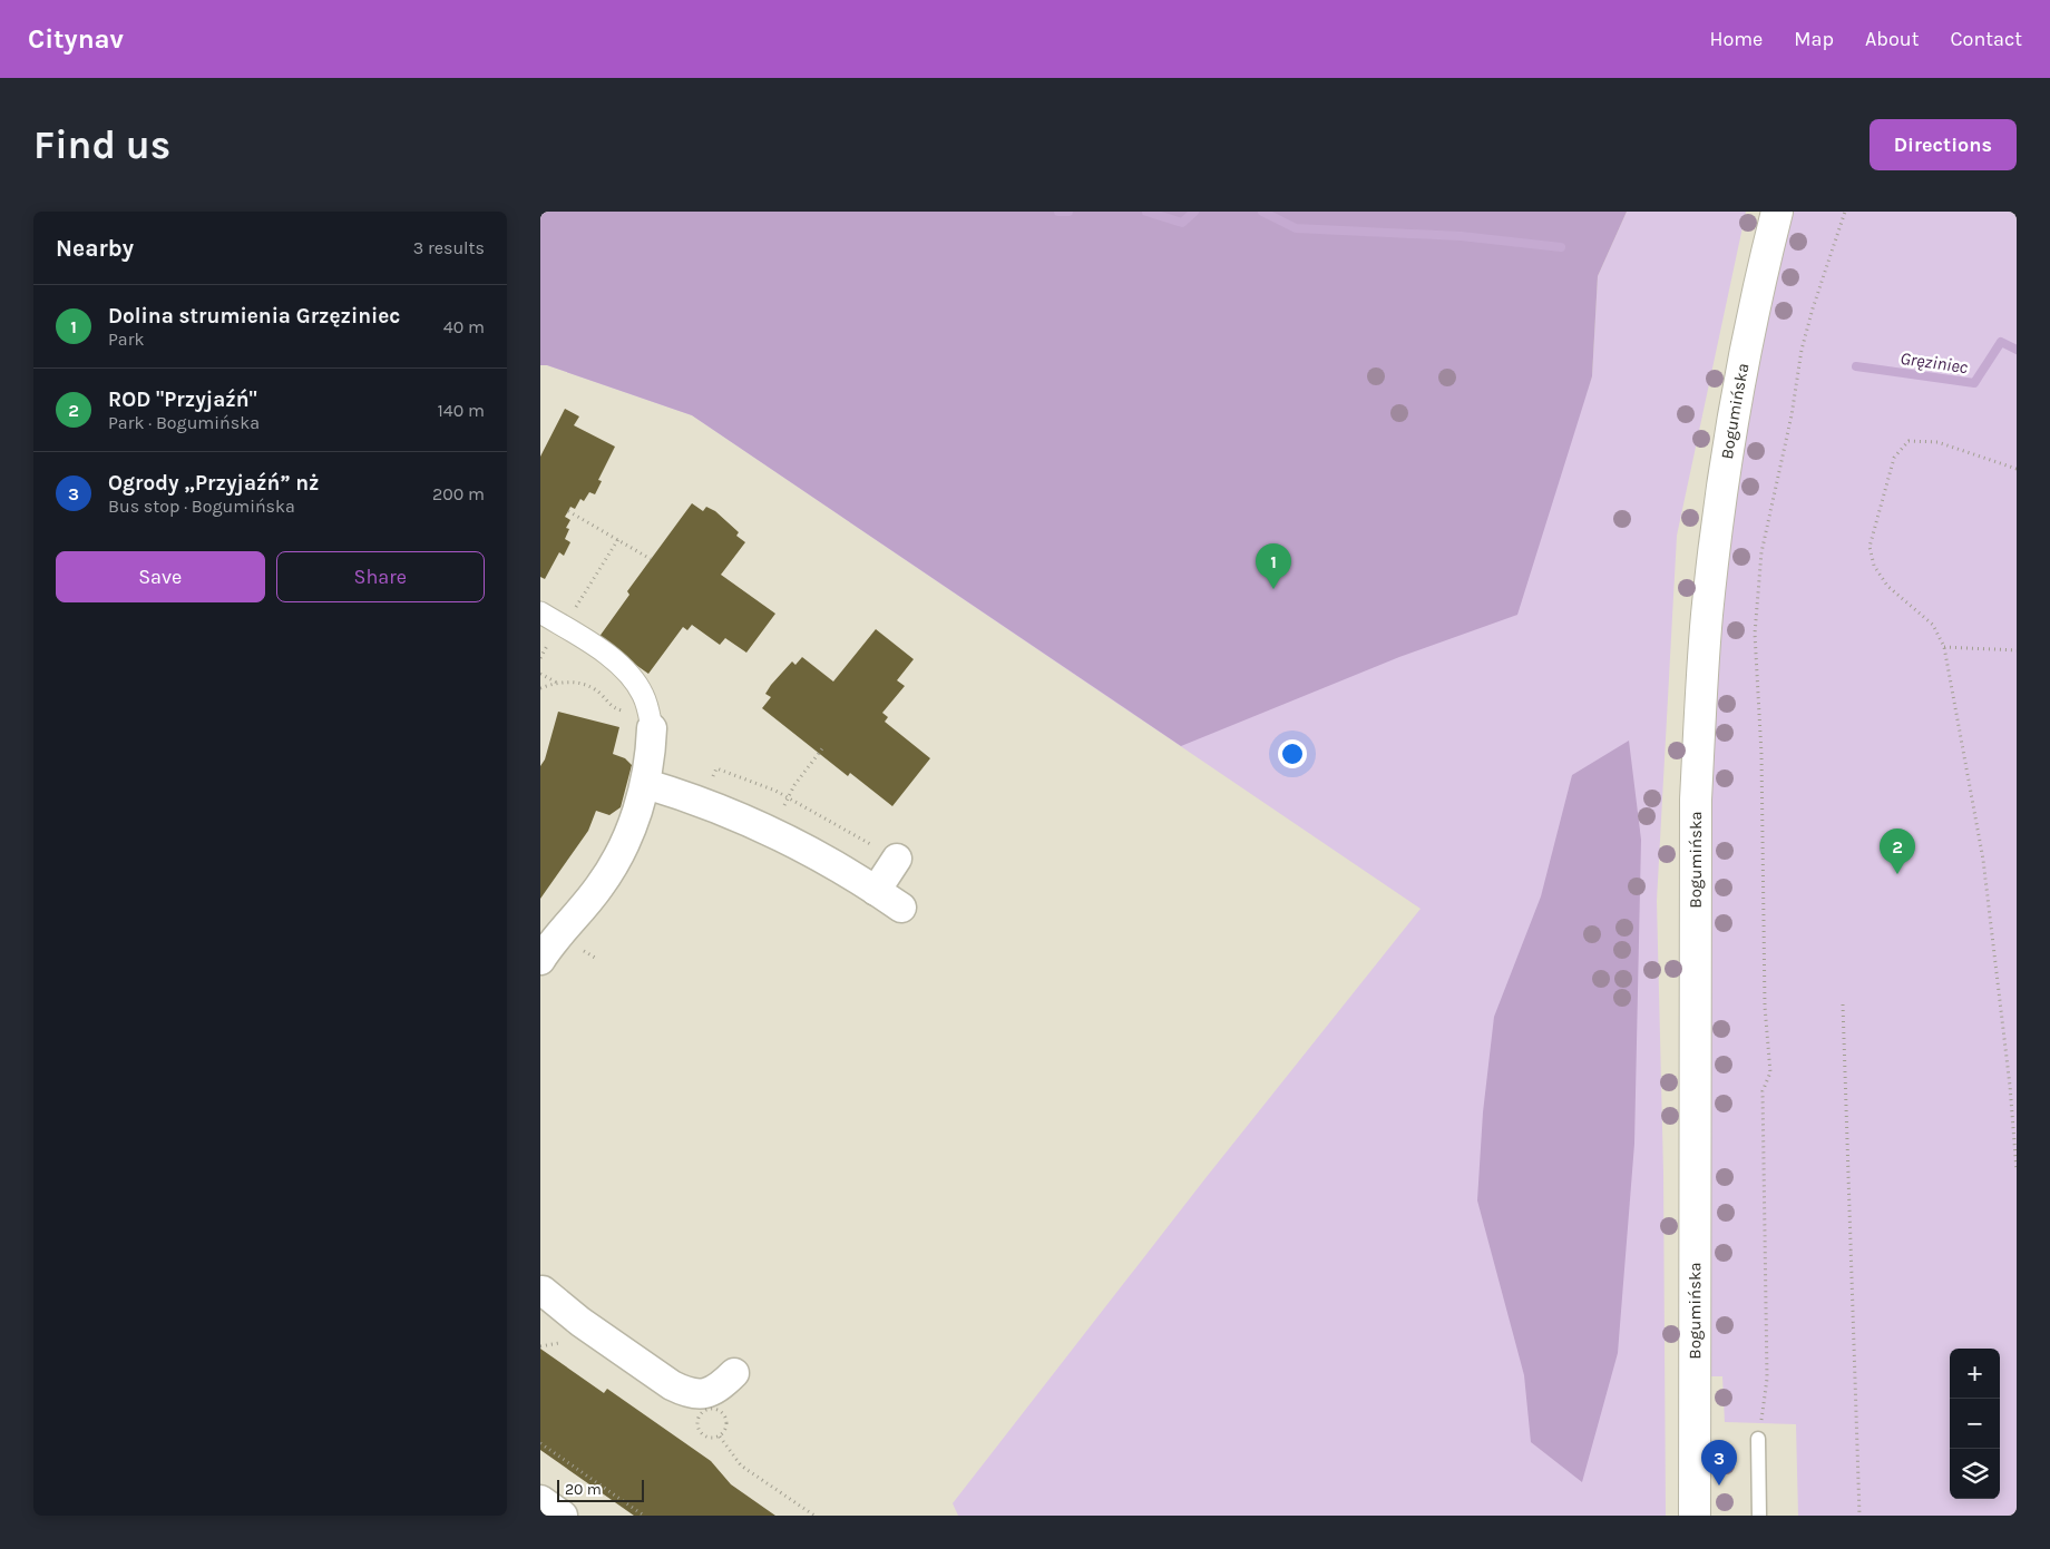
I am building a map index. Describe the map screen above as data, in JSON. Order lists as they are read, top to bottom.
{
  "streets": {
    "street": ["Bogumińska"]
  },
  "water": ["Gręziniec"],
  "scale_bar": "20 m",
  "page": {
    "header": "Citynav",
    "nav": [
      "Home",
      "Map",
      "About",
      "Contact"
    ],
    "buttons": [
      "Directions",
      ["Save", "Share"]
    ],
    "title": "Find us",
    "heading": ["Nearby", "3 results"],
    "list": [
      {
        "mark": "1",
        "name": "Dolina strumienia Grzęziniec",
        "note": "Park",
        "value": "40 m"
      },
      {
        "mark": "2",
        "name": "ROD \"Przyjaźń\"",
        "note": "Park · Bogumińska",
        "value": "140 m"
      },
      {
        "mark": "3",
        "name": "Ogrody „Przyjaźń” nż",
        "note": "Bus stop · Bogumińska",
        "value": "200 m"
      }
    ],
    "pins": ["1", "2", "3"],
    "map_buttons": ["+", "−"],
    "scale": "20 m"
  }
}
